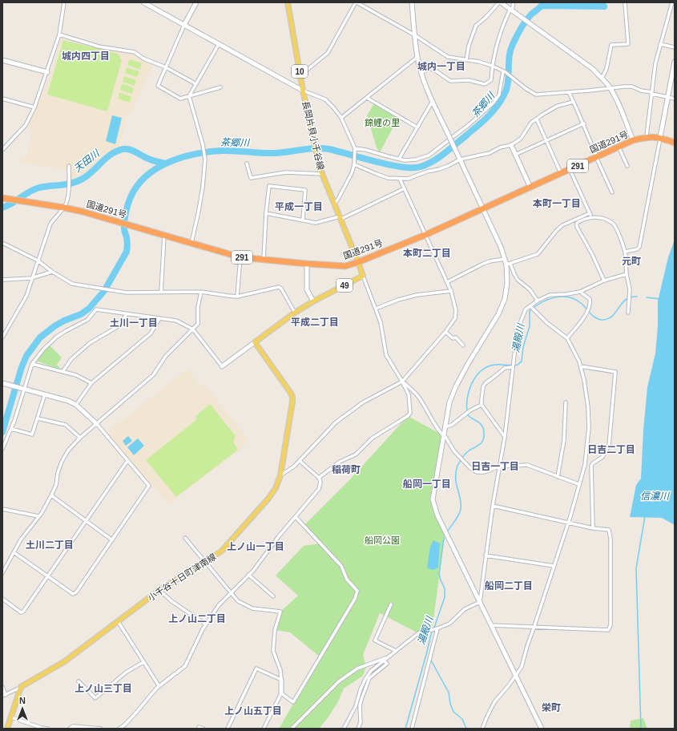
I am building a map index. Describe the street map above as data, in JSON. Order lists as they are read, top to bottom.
{
  "streets": {
    "highway": ["国道291号", "291"],
    "main road": [
      "10",
      "長岡片貝小千谷線",
      "49",
      "小千谷十日町津南線"
    ]
  },
  "crossings": [
    ["長岡片貝小千谷線", "国道291号"],
    ["長岡片貝小千谷線", "49"],
    ["国道291号", "49"],
    ["49", "小千谷十日町津南線"]
  ],
  "districts": [
    "城内四丁目",
    "城内一丁目",
    "本町一丁目",
    "平成一丁目",
    "本町二丁目",
    "元町",
    "平成二丁目",
    "土川一丁目",
    "日吉二丁目",
    "日吉一丁目",
    "稲荷町",
    "船岡一丁目",
    "土川二丁目",
    "上ノ山一丁目",
    "船岡二丁目",
    "上ノ山二丁目",
    "上ノ山三丁目",
    "栄町",
    "上ノ山五丁目"
  ],
  "water": [
    "茶郷川",
    "天田川",
    "湯殿川",
    "信濃川"
  ],
  "parks": ["錦鯉の里", "船岡公園"],
  "north": "top"
}
